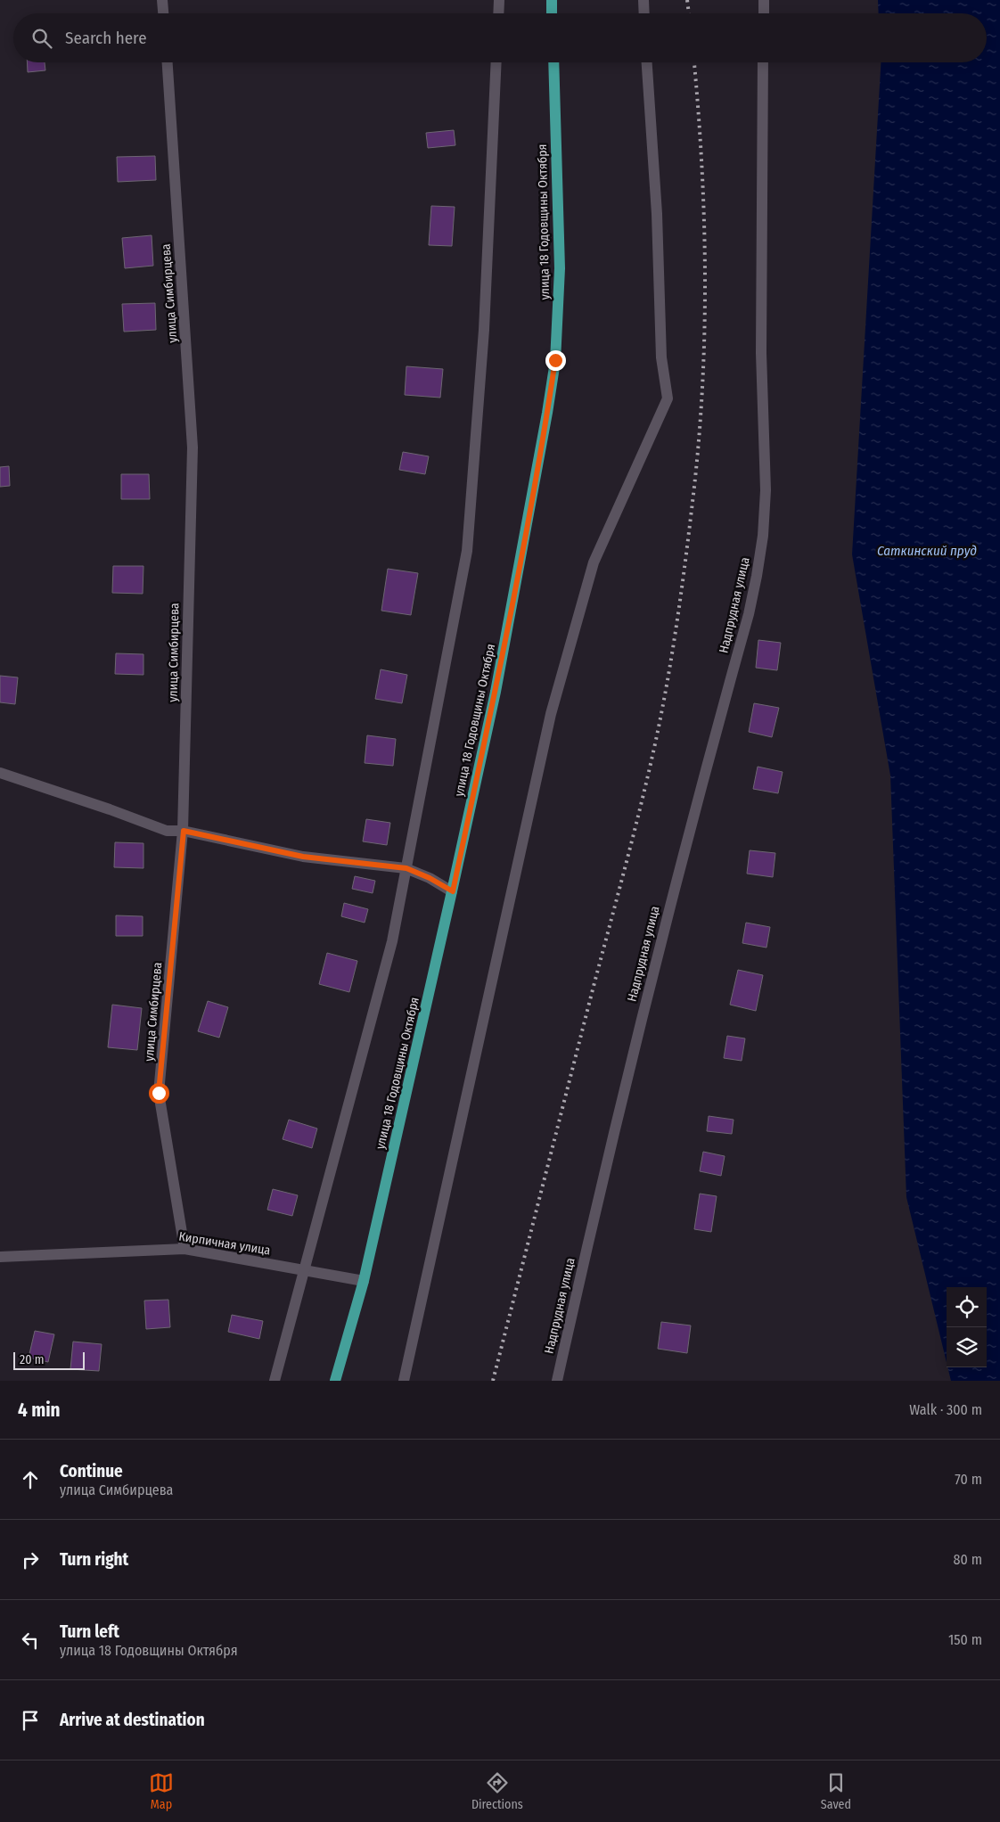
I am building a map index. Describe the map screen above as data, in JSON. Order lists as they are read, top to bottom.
{
  "streets": {
    "main road": ["улица 18 Годовщины Октября"],
    "street": ["улица Симбирцева", "Надпрудная улица", "Кирпичная улица"]
  },
  "crossings": [
    ["улица 18 Годовщины Октября", "Кирпичная улица"],
    ["улица Симбирцева", "Кирпичная улица"]
  ],
  "water": ["Саткинский пруд"],
  "scale_bar": "20 m",
  "page": {
    "search": "Search here",
    "scale": "20 m",
    "heading": ["4 min", "Walk · 300 m"],
    "list": [
      ["Continue", "улица Симбирцева", "70 m"],
      ["Turn right", "80 m"],
      ["Turn left", "улица 18 Годовщины Октября", "150 m"],
      "Arrive at destination"
    ],
    "nav": ["Map", "Directions", "Saved"]
  }
}
